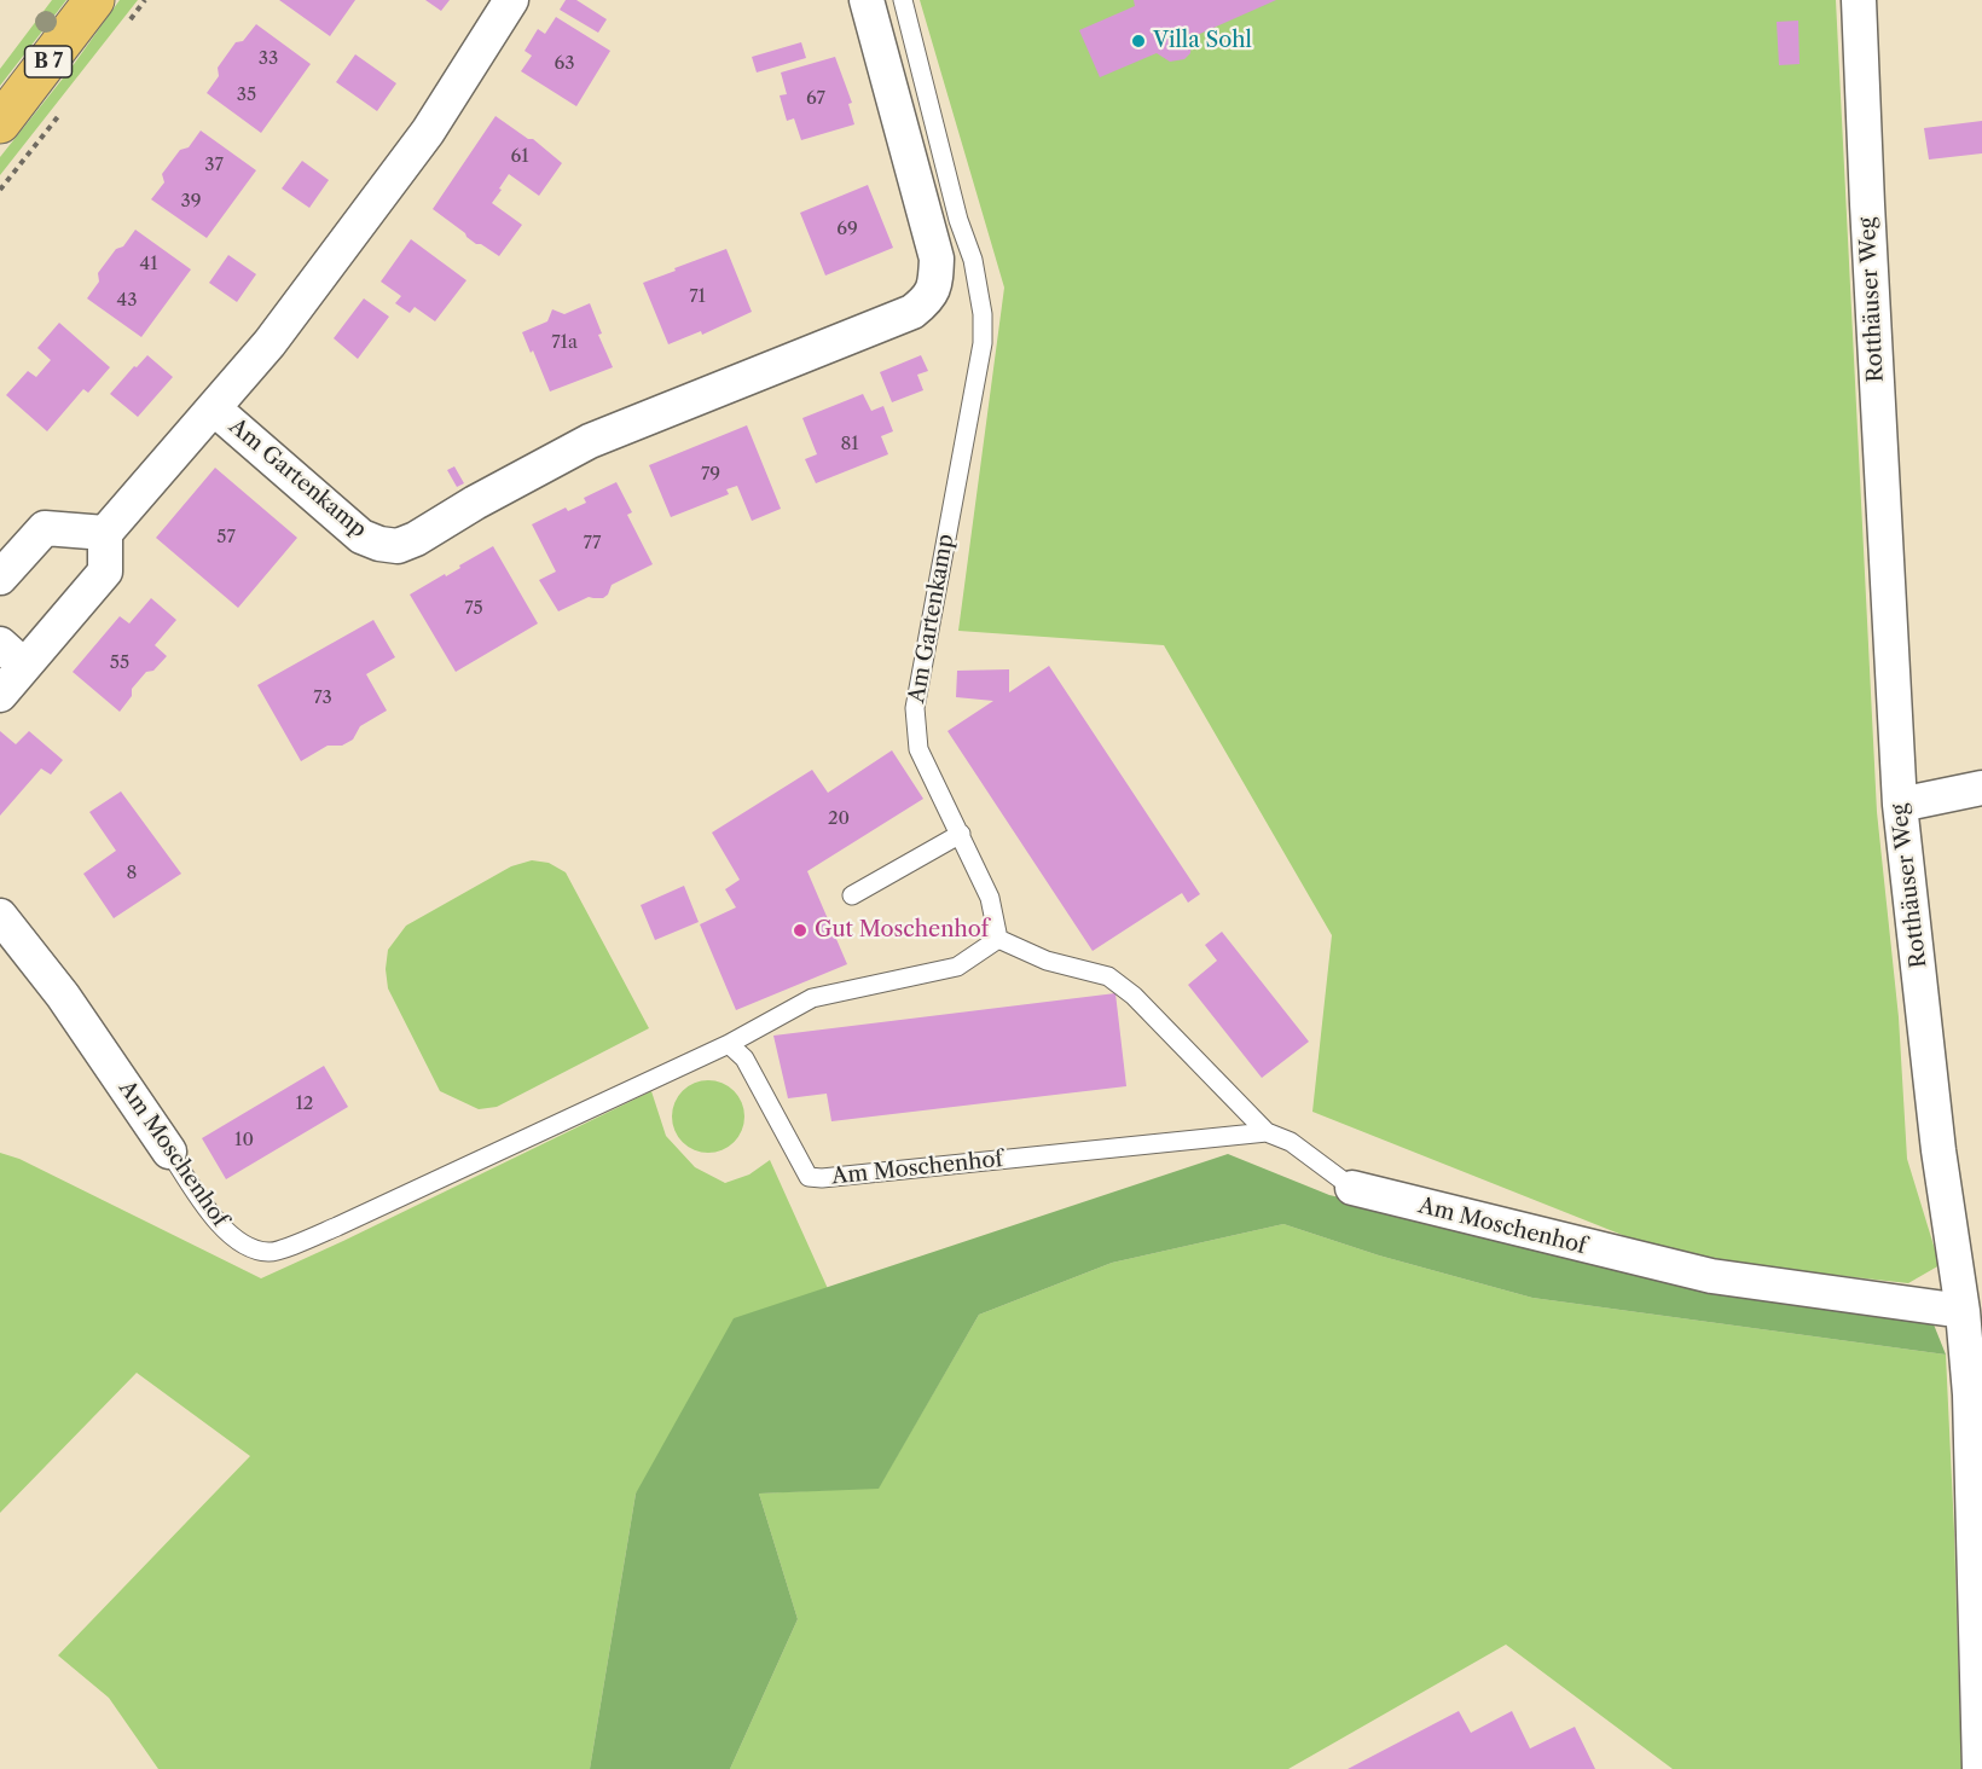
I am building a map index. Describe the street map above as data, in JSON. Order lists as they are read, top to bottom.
{
  "streets": {
    "main road": ["B 7"],
    "street": ["Rotthäuser Weg", "Am Gartenkamp", "Am Moschenhof"]
  },
  "crossings": [
    ["Rotthäuser Weg", "Am Moschenhof"]
  ],
  "places": ["Villa Sohl", "Gut Moschenhof"],
  "house_numbers": [
    "33",
    "63",
    "35",
    "67",
    "61",
    "37",
    "39",
    "69",
    "41",
    "71",
    "43",
    "71a",
    "81",
    "79",
    "57",
    "77",
    "75",
    "55",
    "73",
    "20",
    "8",
    "12",
    "10"
  ]
}
